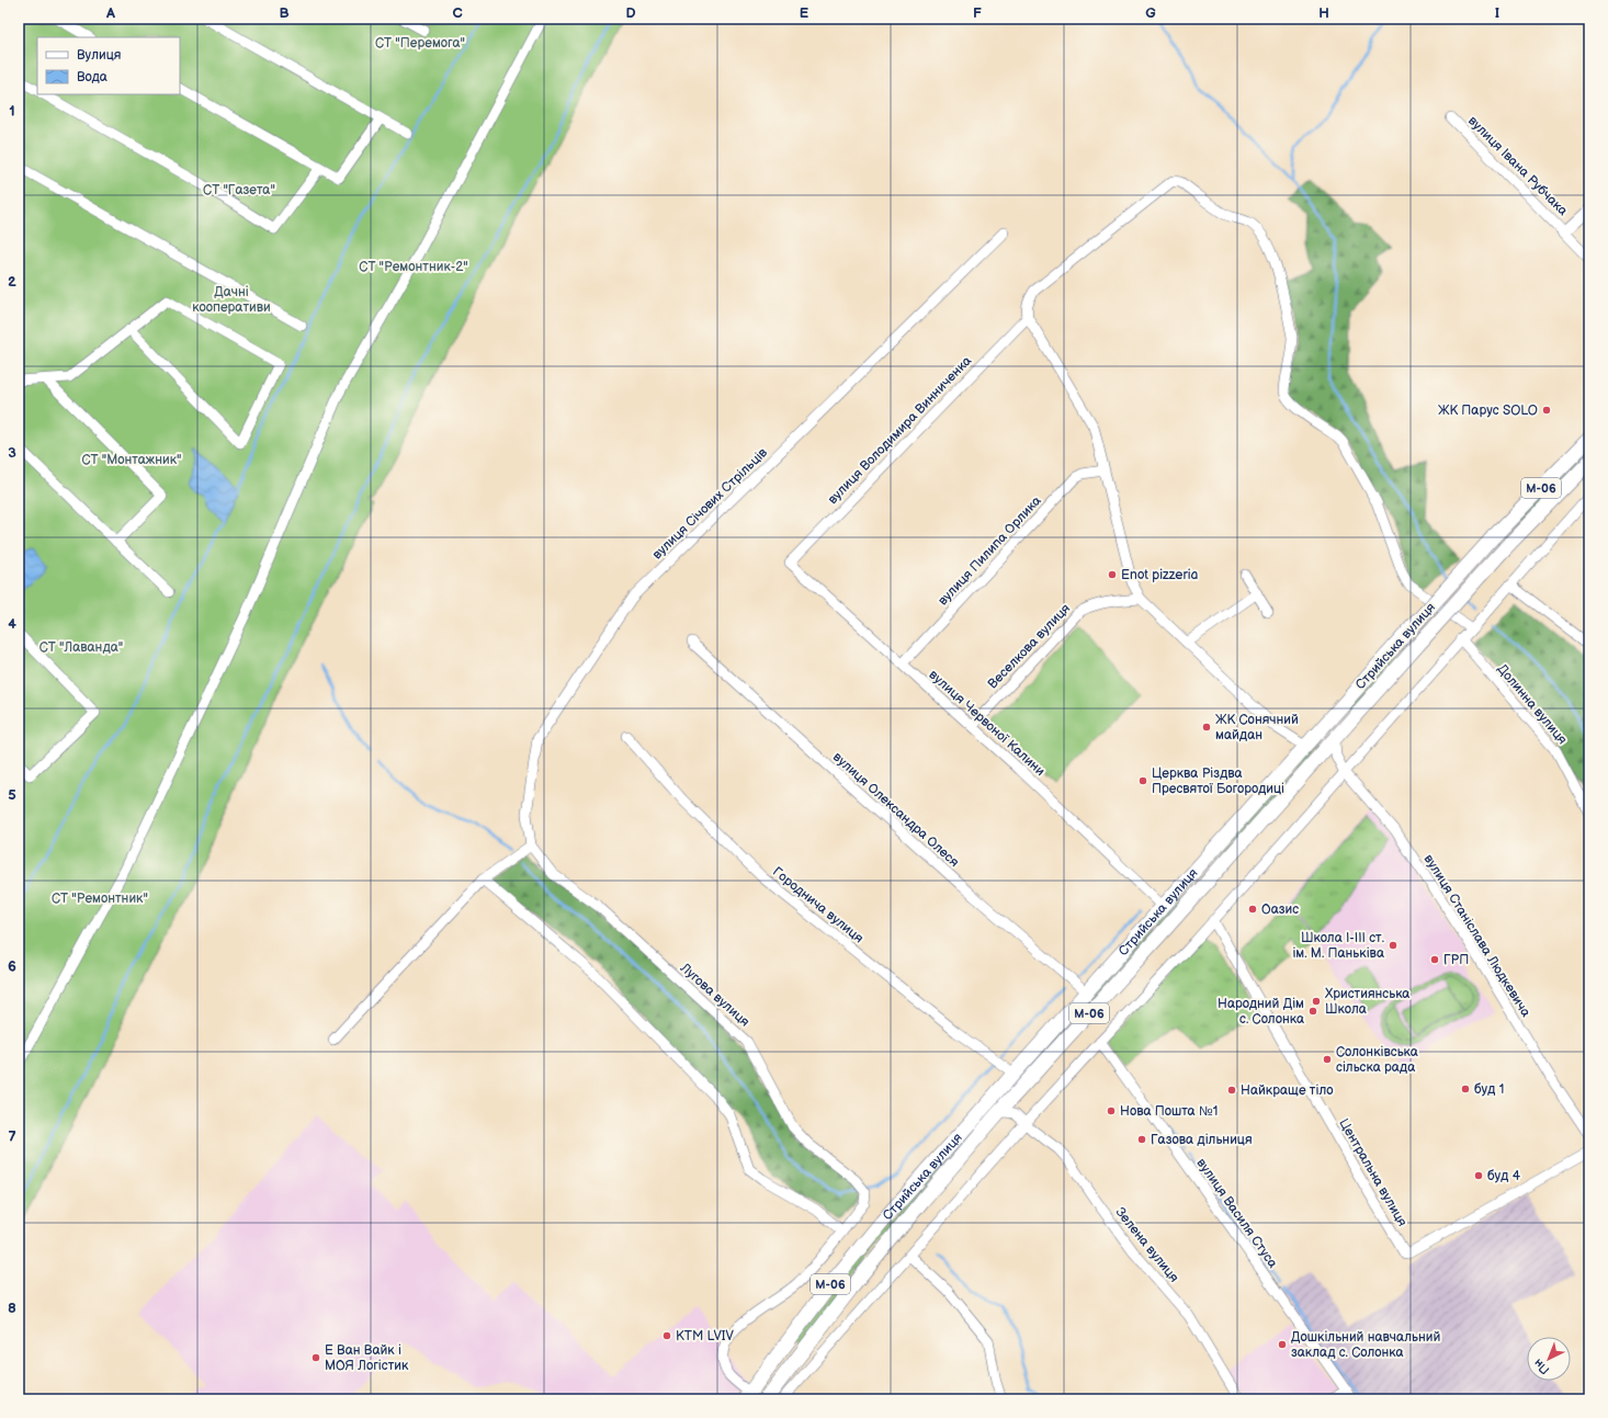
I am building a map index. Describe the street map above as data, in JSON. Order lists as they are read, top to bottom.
{
  "streets": {
    "highway": ["М-06", "Стрийська вулиця"],
    "street": [
      "вулиця Івана Рубчака",
      "вулиця Володимира Винниченка",
      "вулиця Січових Стрільців",
      "вулиця Пилипа Орлика",
      "Веселкова вулиця",
      "Долинна вулиця",
      "вулиця Червоної Калини",
      "вулиця Олександра Олеся",
      "Городнича вулиця",
      "вулиця Станіслава Людкевича",
      "Лугова вулиця",
      "Центральна вулиця",
      "вулиця Василя Стуса",
      "Зелена вулиця"
    ]
  },
  "crossings": [
    ["вулиця Володимира Винниченка", "вулиця Червоної Калини"],
    ["вулиця Січових Стрільців", "Лугова вулиця"],
    ["вулиця Пилипа Орлика", "вулиця Червоної Калини"],
    ["Веселкова вулиця", "вулиця Червоної Калини"],
    ["Стрийська вулиця", "вулиця Червоної Калини"],
    ["Стрийська вулиця", "вулиця Олександра Олеся"],
    ["Стрийська вулиця", "Городнича вулиця"],
    ["Стрийська вулиця", "Лугова вулиця"],
    ["Стрийська вулиця", "Зелена вулиця"]
  ],
  "parks": [
    "СТ \"Перемога\"",
    "СТ \"Газета\"",
    "СТ \"Ремонтник-2\"",
    "Дачні кооперативи",
    "СТ \"Монтажник\"",
    "СТ \"Лаванда\"",
    "СТ \"Ремонтник\""
  ],
  "places": [
    "ЖК Парус SOLO",
    "Enot pizzeria",
    "ЖК Сонячний майдан",
    "Церква Різдва Пресвятої Богородиці",
    "Оазис",
    "Школа І-ІІІ ст. ім. М. Паньківа",
    "ГРП",
    "Християнська Школа",
    "Народний Дім с. Солонка",
    "Солонківська сільска рада",
    "буд 1",
    "Найкраще тіло",
    "Нова Пошта №1",
    "Газова дільниця",
    "буд 4",
    "KTM LVIV",
    "Дошкільний навчальний заклад с. Солонка",
    "Е Ван Вайк і МОЯ Логістик"
  ],
  "legend": ["Вулиця", "Вода"],
  "north": "bottom left",
  "grid": {
    "columns": [
      "A",
      "B",
      "C",
      "D",
      "E",
      "F",
      "G",
      "H",
      "I"
    ],
    "rows": [
      "1",
      "2",
      "3",
      "4",
      "5",
      "6",
      "7",
      "8"
    ]
  }
}
